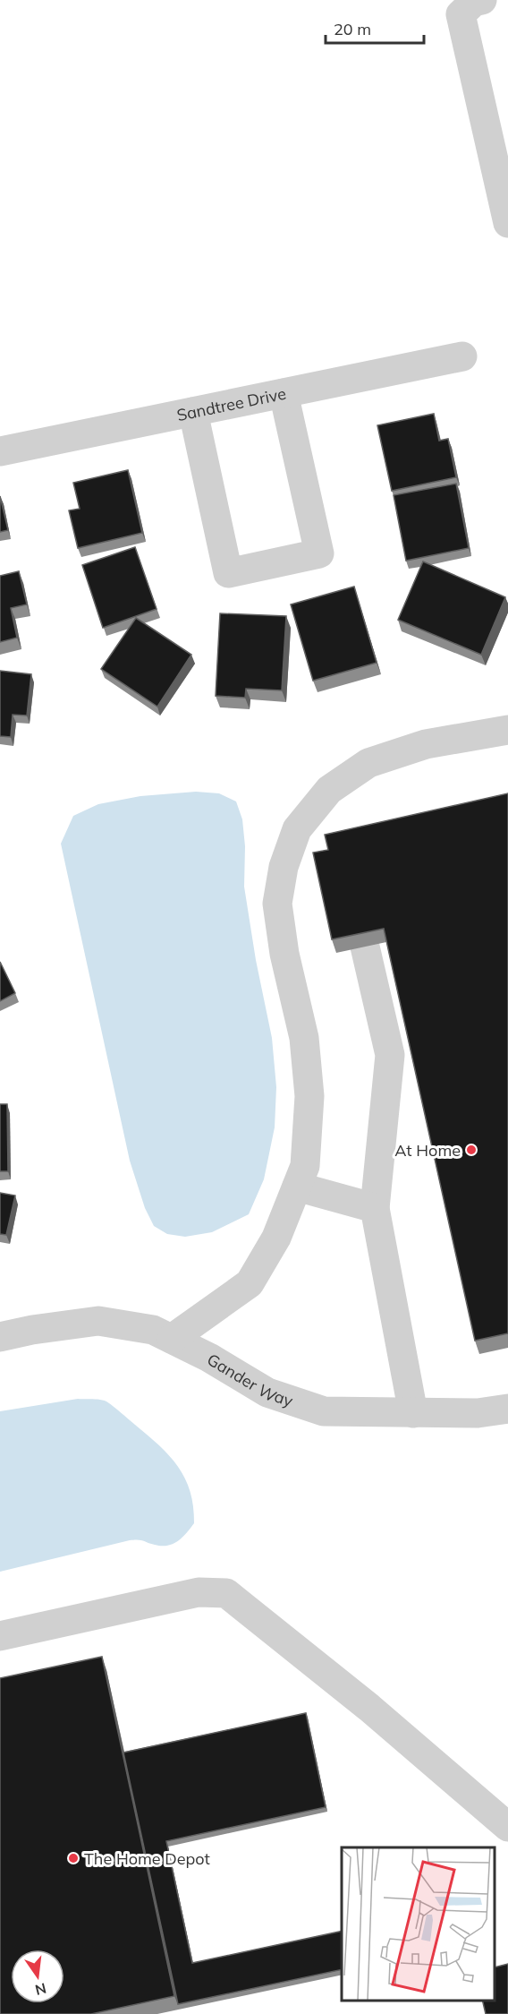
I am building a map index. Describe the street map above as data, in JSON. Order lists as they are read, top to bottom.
{
  "streets": {
    "street": ["Sandtree Drive", "Gander Way"]
  },
  "places": ["At Home", "The Home Depot"],
  "scale_bar": "20 m",
  "north": "bottom"
}
